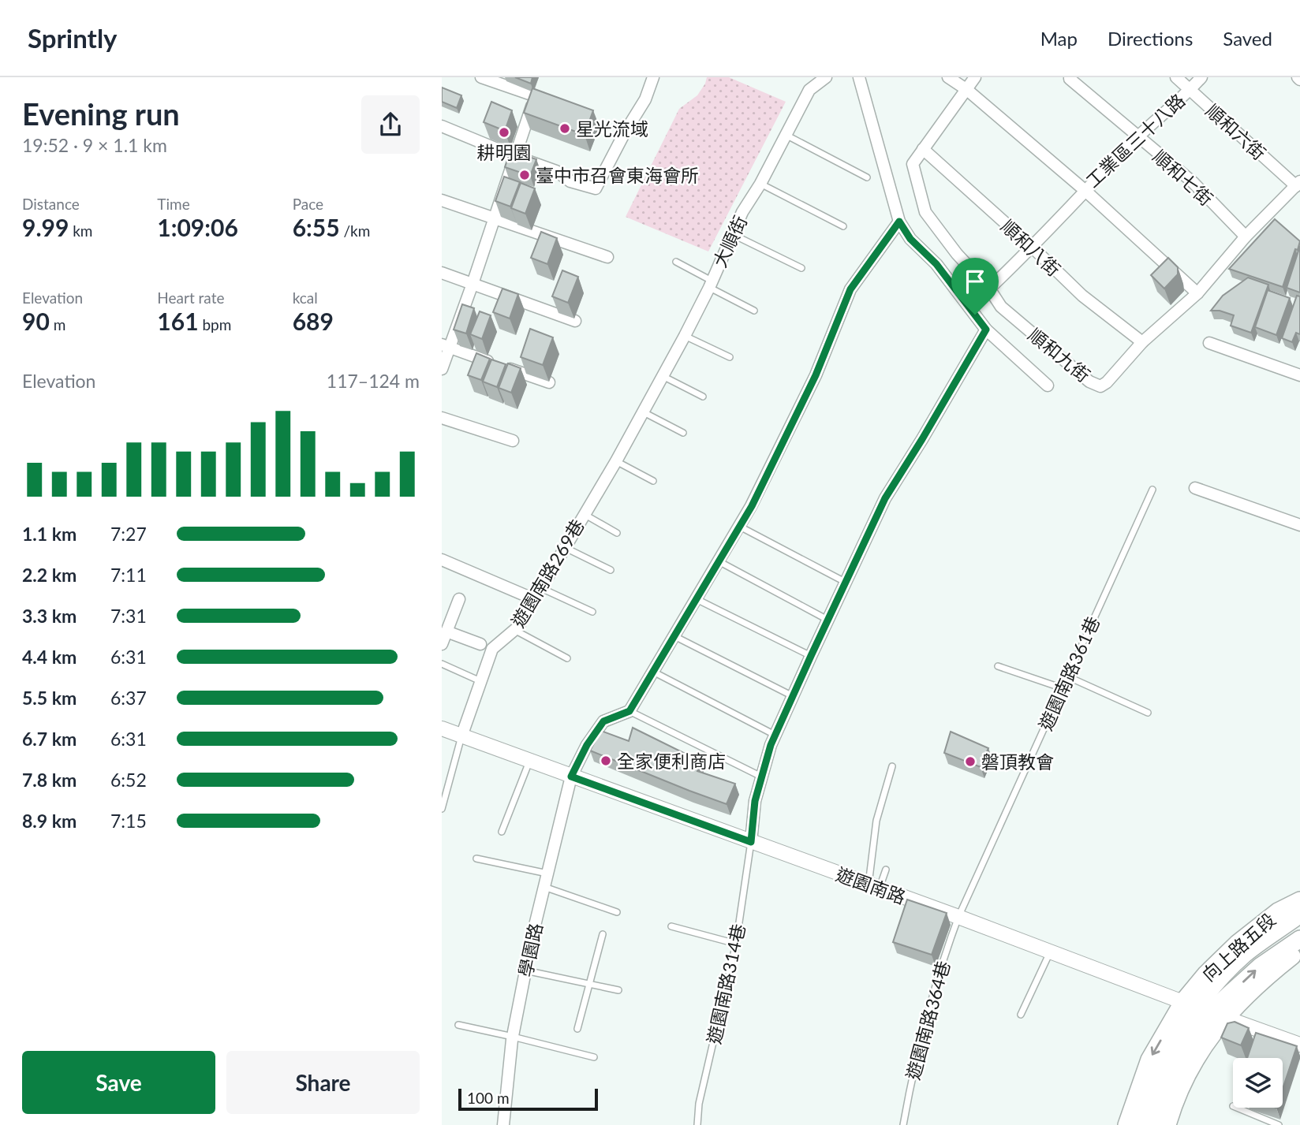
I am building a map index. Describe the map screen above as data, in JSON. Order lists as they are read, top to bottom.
{
  "streets": {
    "main road": ["向上路五段"],
    "street": [
      "順和六街",
      "工業區三十八路",
      "順和七街",
      "大順街",
      "順和八街",
      "順和九街",
      "遊園南路269巷",
      "遊園南路",
      "學園路"
    ],
    "lane": ["遊園南路361巷", "遊園南路314巷", "遊園南路364巷"]
  },
  "crossings": [
    ["順和六街", "工業區三十八路"],
    ["順和六街", "順和九街"],
    ["工業區三十八路", "順和七街"],
    ["工業區三十八路", "順和九街"],
    ["順和七街", "順和九街"],
    ["大順街", "遊園南路269巷"],
    ["順和八街", "順和九街"],
    ["遊園南路269巷", "遊園南路"],
    ["遊園南路361巷", "遊園南路"],
    ["遊園南路361巷", "遊園南路364巷"],
    ["遊園南路", "向上路五段"],
    ["遊園南路", "學園路"],
    ["遊園南路", "遊園南路314巷"],
    ["遊園南路", "遊園南路364巷"]
  ],
  "places": [
    "星光流域",
    "耕明園",
    "臺中市召會東海會所",
    "全家便利商店",
    "磐頂教會"
  ],
  "scale_bar": "100 m",
  "page": {
    "header": "Sprintly",
    "nav": ["Map", "Directions", "Saved"],
    "heading": ["Evening run", "19:52 · 9 × 1.1 km"],
    "stats": [
      ["Distance", "9.99 km"],
      ["Time", "1:09:06"],
      ["Pace", "6:55 /km"],
      ["Elevation", "90 m"],
      ["Heart rate", "161 bpm"],
      ["kcal", "689"]
    ],
    "chart": ["Elevation", "117–124 m"],
    "list": [
      {
        "name": "1.1 km",
        "note": "7:27"
      },
      {
        "name": "2.2 km",
        "note": "7:11"
      },
      {
        "name": "3.3 km",
        "note": "7:31"
      },
      {
        "name": "4.4 km",
        "note": "6:31"
      },
      {
        "name": "5.5 km",
        "note": "6:37"
      },
      {
        "name": "6.7 km",
        "note": "6:31"
      },
      {
        "name": "7.8 km",
        "note": "6:52"
      },
      {
        "name": "8.9 km",
        "note": "7:15"
      }
    ],
    "buttons": ["Save", "Share"],
    "scale": "100 m"
  }
}
